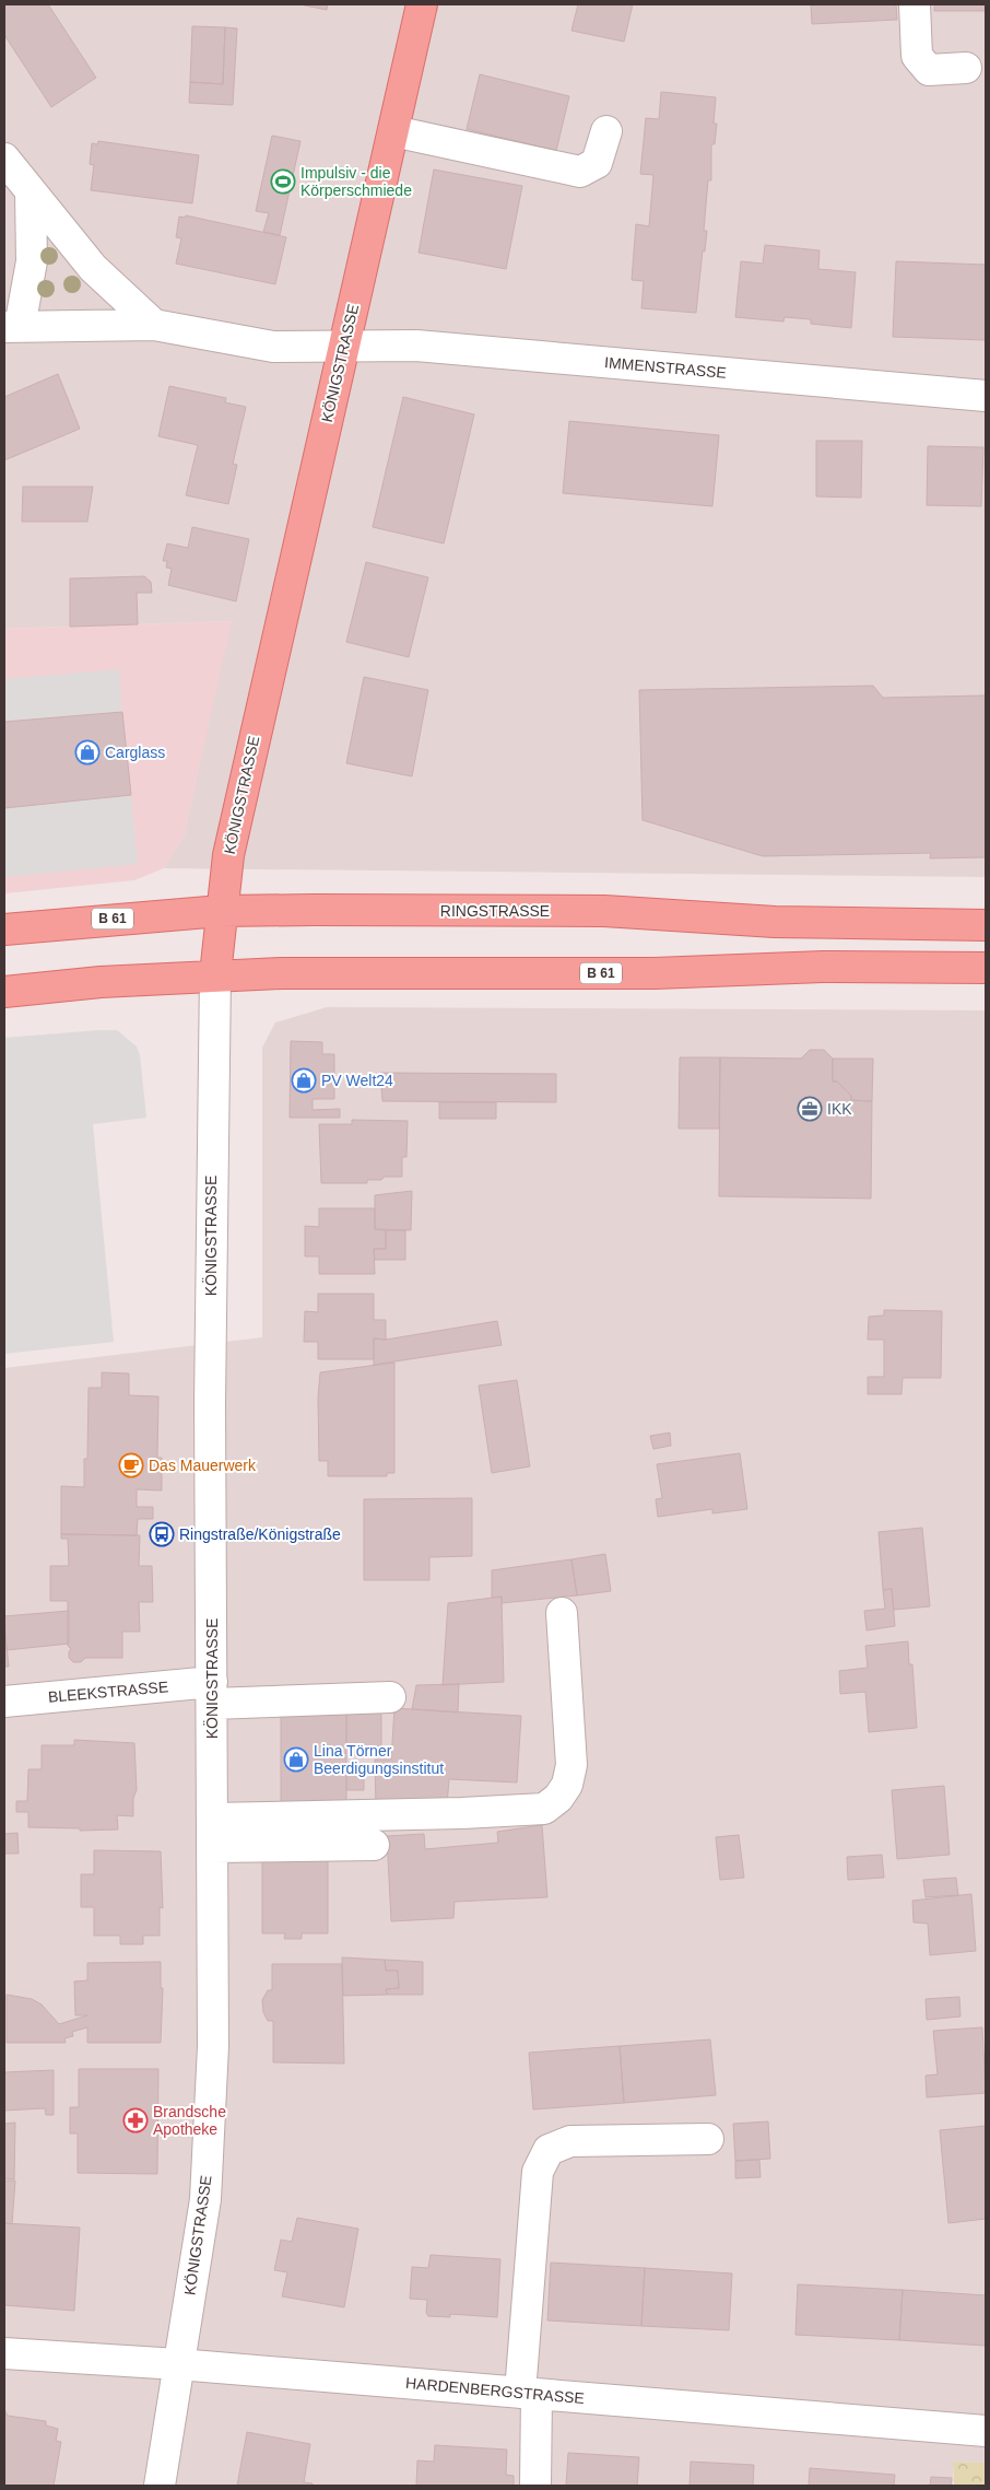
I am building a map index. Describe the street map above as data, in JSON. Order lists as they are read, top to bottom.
{
  "streets": {
    "main road": ["KÖNIGSTRASSE", "RINGSTRASSE", "B 61"],
    "street": ["IMMENSTRASSE", "BLEEKSTRASSE", "HARDENBERGSTRASSE"]
  },
  "crossings": [
    ["KÖNIGSTRASSE", "IMMENSTRASSE"],
    ["KÖNIGSTRASSE", "RINGSTRASSE"],
    ["KÖNIGSTRASSE", "B 61"],
    ["KÖNIGSTRASSE", "BLEEKSTRASSE"],
    ["KÖNIGSTRASSE", "HARDENBERGSTRASSE"]
  ],
  "places": {
    "sports": ["Impulsiv - die Körperschmiede"],
    "shop": ["Carglass", "PV Welt24", "Lina Törner Beerdigungsinstitut"],
    "office": ["IKK"],
    "cafe": ["Das Mauerwerk"],
    "bus stop": ["Ringstraße/Königstraße"],
    "pharmacy": ["Brandsche Apotheke"]
  }
}
